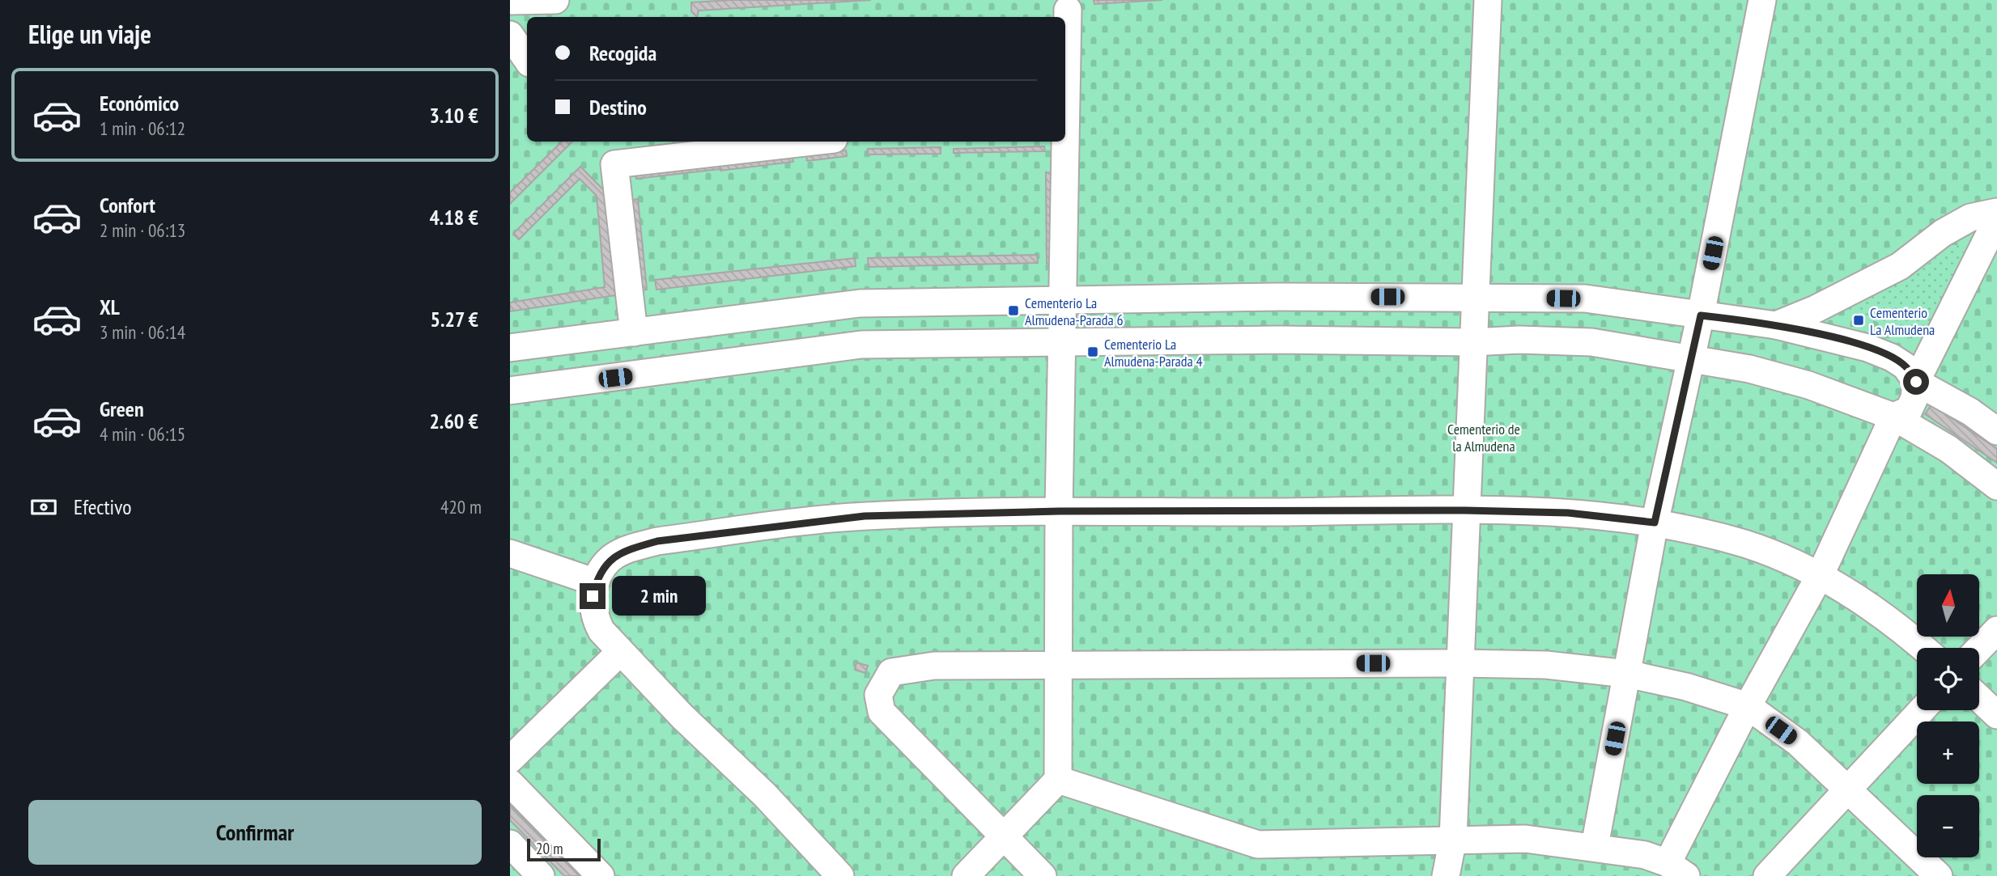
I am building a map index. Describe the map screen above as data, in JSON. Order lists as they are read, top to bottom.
{
  "parks": ["Cementerio de la Almudena"],
  "places": {
    "transit": ["Cementerio La Almudena-Parada 6", "Cementerio La Almudena", "Cementerio La Almudena-Parada 4"]
  },
  "scale_bar": "20 m",
  "north": "top",
  "page": {
    "heading": "Elige un viaje",
    "banner": ["Recogida", "Destino"],
    "list": [
      {
        "name": "Económico",
        "note": "1 min · 06:12",
        "value": "3.10 €"
      },
      {
        "name": "Confort",
        "note": "2 min · 06:13",
        "value": "4.18 €"
      },
      {
        "name": "XL",
        "note": "3 min · 06:14",
        "value": "5.27 €"
      },
      {
        "name": "Green",
        "note": "4 min · 06:15",
        "value": "2.60 €"
      }
    ],
    "pay": ["Efectivo", "420 m"],
    "map_buttons": ["+", "−"],
    "bubble": "2 min",
    "buttons": "Confirmar",
    "scale": "20 m"
  }
}
